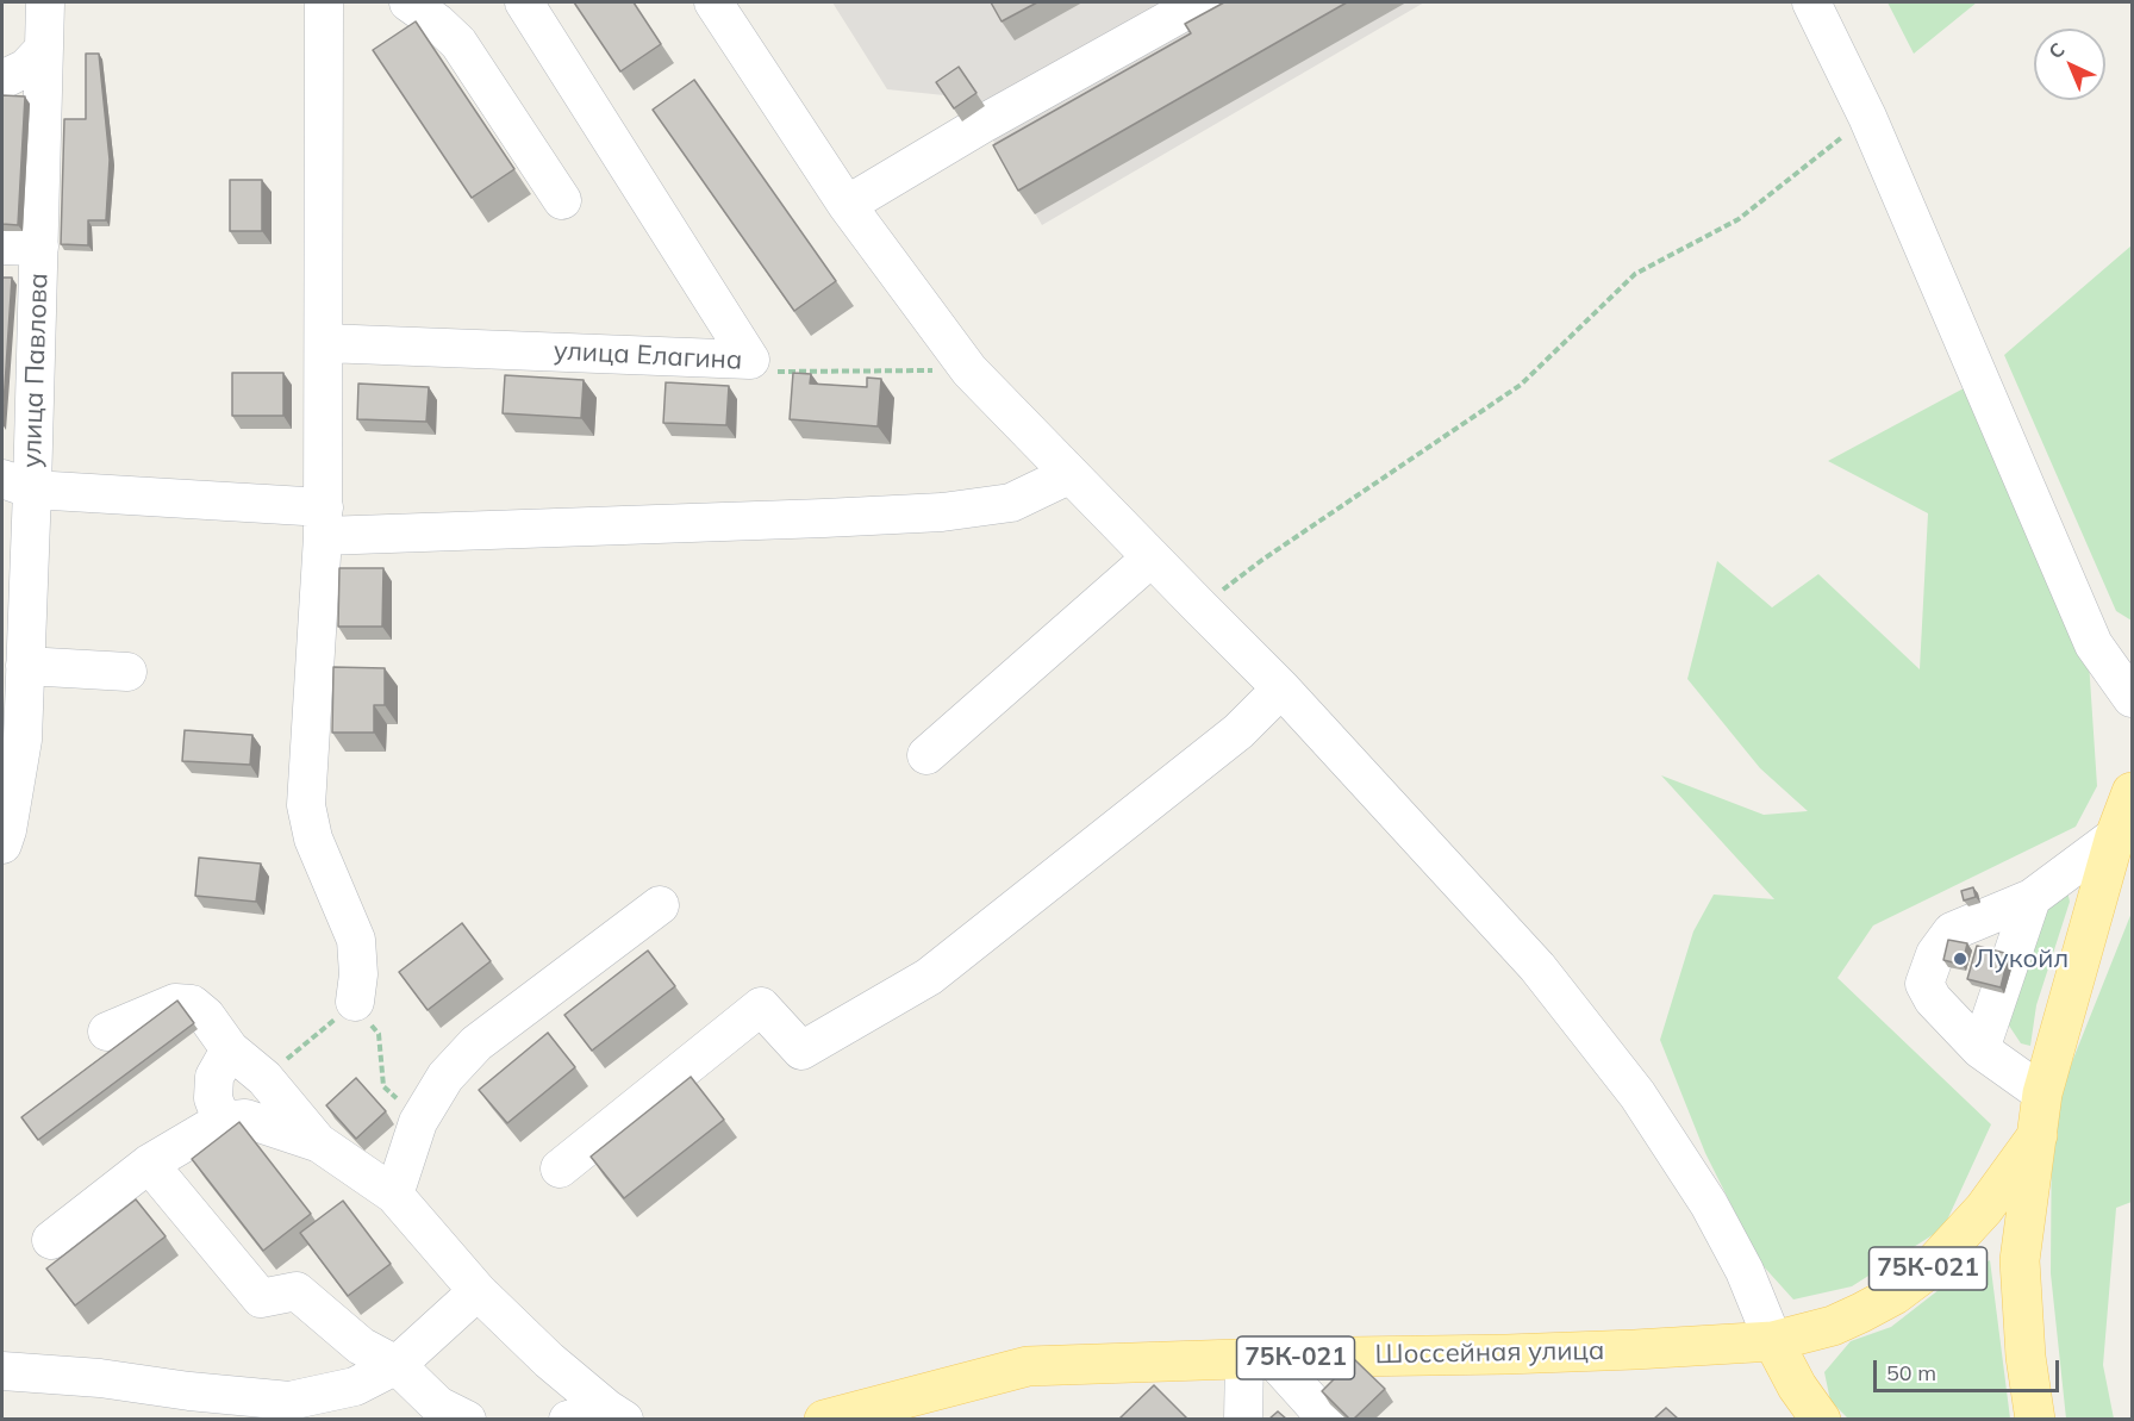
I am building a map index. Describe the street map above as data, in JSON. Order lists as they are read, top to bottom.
{
  "streets": {
    "main road": ["75К-021", "Шоссейная улица"],
    "street": ["улица Елагина", "улица Павлова"]
  },
  "places": ["Лукойл"],
  "scale_bar": "50 m",
  "north": "top left"
}
